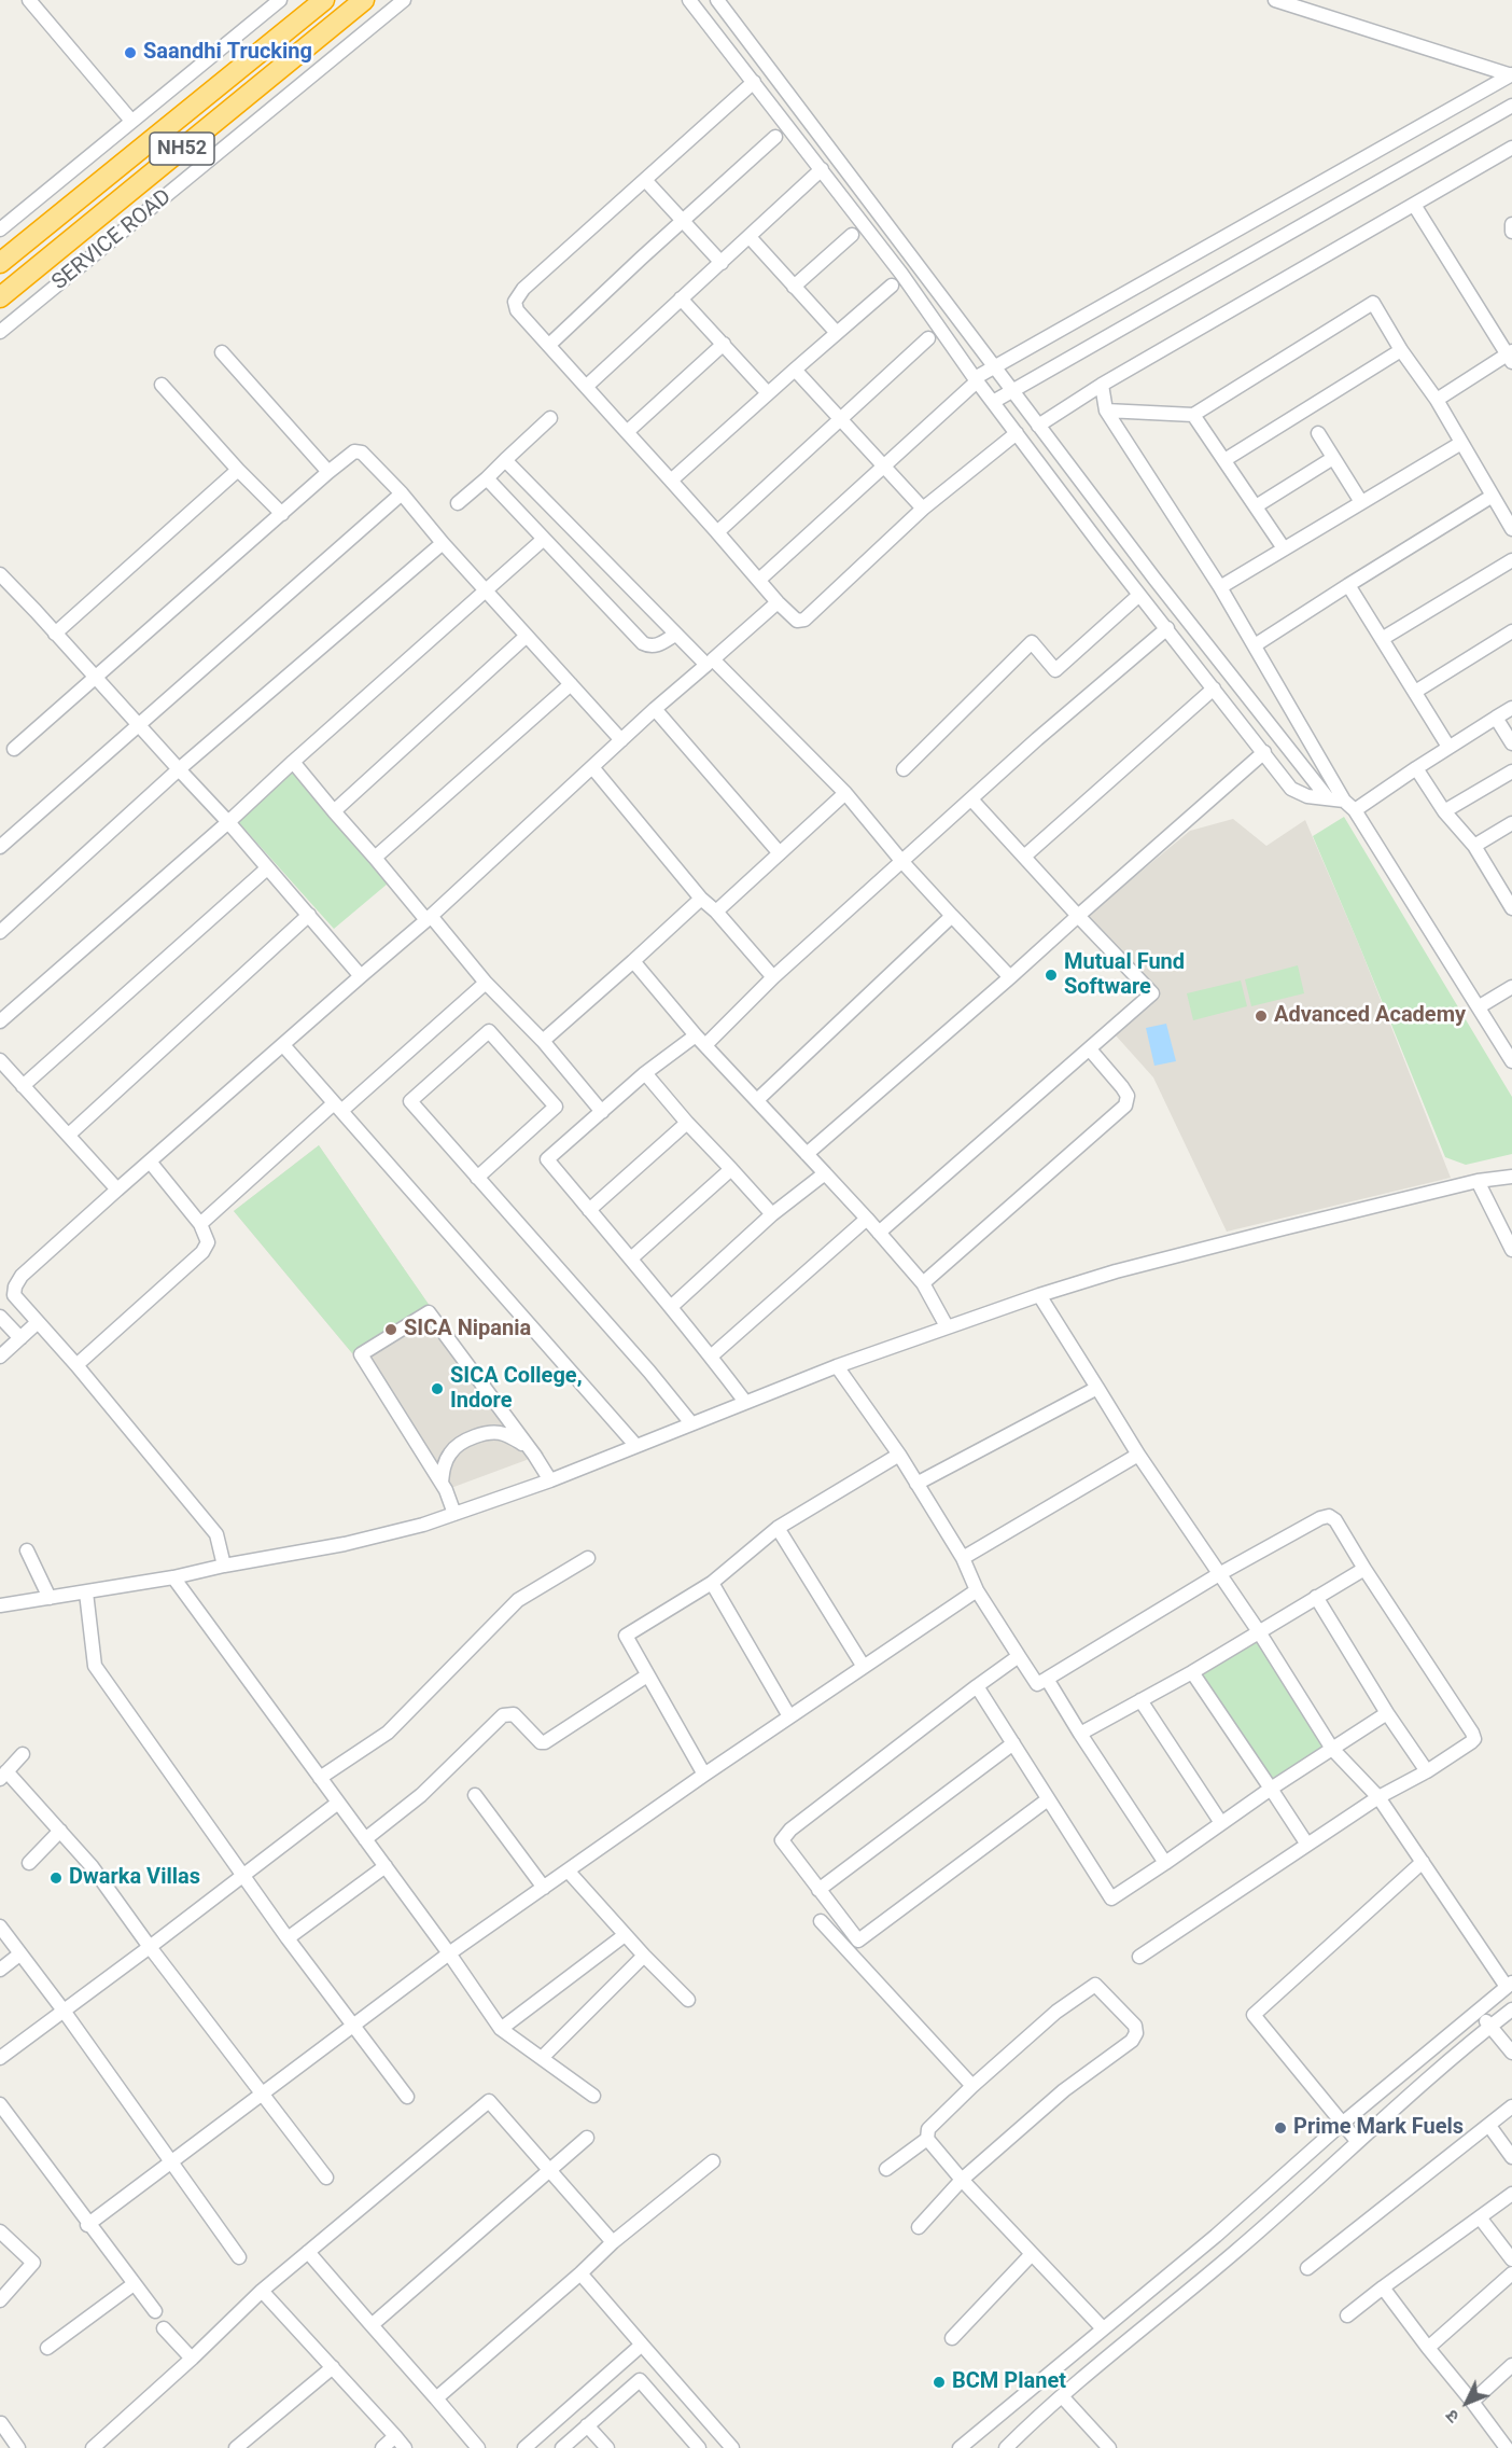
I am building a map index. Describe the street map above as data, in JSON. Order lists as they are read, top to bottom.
{
  "streets": {
    "highway": ["NH52"],
    "street": ["SERVICE ROAD"]
  },
  "places": [
    "Saandhi Trucking",
    "Mutual Fund Software",
    "Advanced Academy",
    "SICA Nipania",
    "SICA College, Indore",
    "Dwarka Villas",
    "Prime Mark Fuels",
    "BCM Planet"
  ],
  "north": "bottom left"
}
